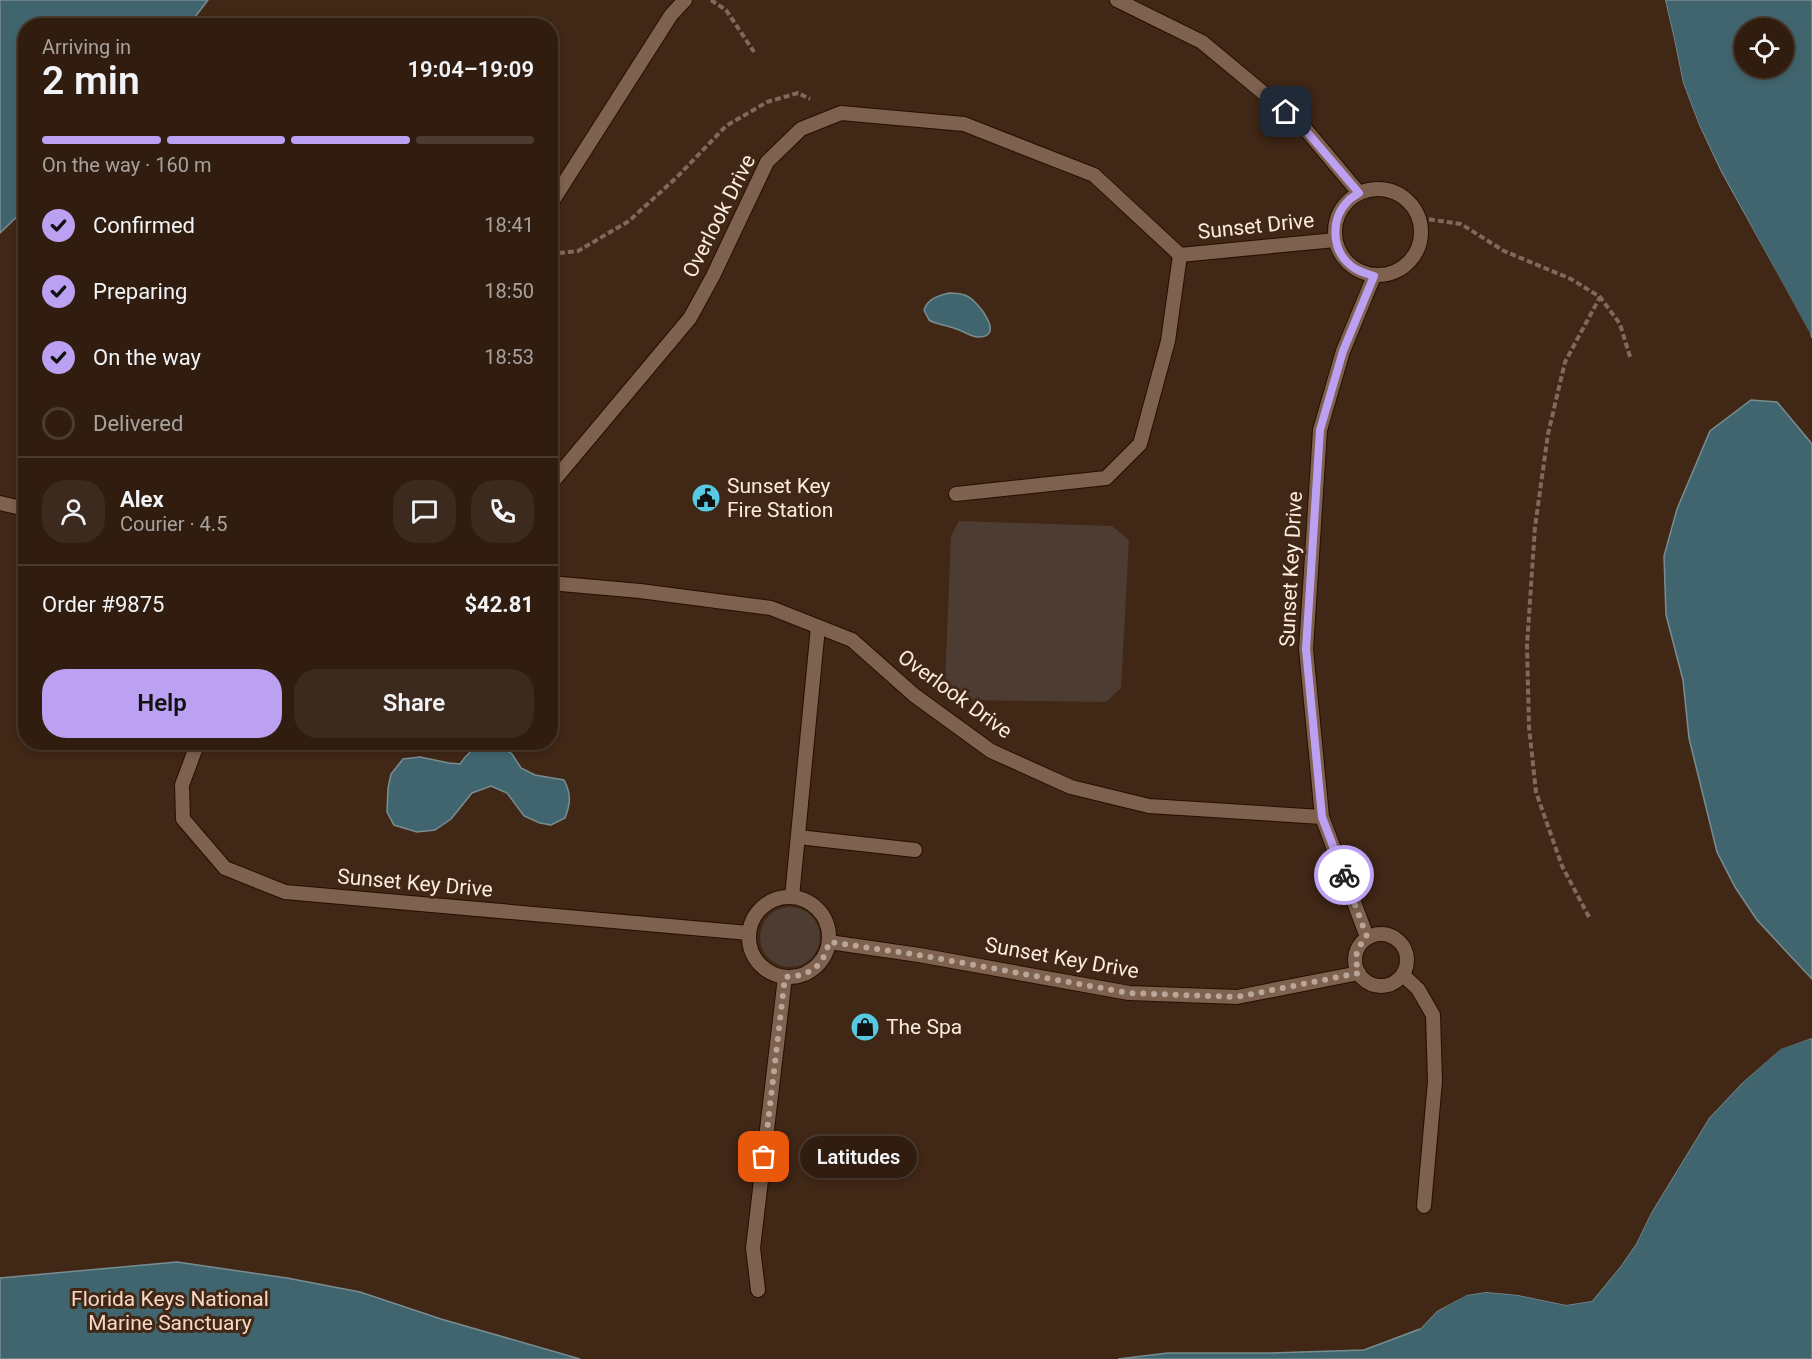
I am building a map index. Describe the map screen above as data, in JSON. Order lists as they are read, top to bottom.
{
  "streets": {
    "lane": ["Overlook Drive", "Sunset Drive", "Sunset Key Drive"]
  },
  "crossings": [
    ["Overlook Drive", "Sunset Drive"],
    ["Overlook Drive", "Sunset Key Drive"],
    ["Sunset Drive", "Sunset Key Drive"]
  ],
  "parks": ["Florida Keys National Marine Sanctuary"],
  "places": {
    "public building": ["Sunset Key Fire Station"],
    "shop": ["The Spa"],
    "other": ["Latitudes"]
  },
  "page": {
    "heading": ["2 min", "Arriving in", "19:04–19:09"],
    "panel": [
      "Alex",
      "Courier · 4.5",
      "Order #9875",
      "$42.81"
    ],
    "bar": "On the way · 160 m",
    "list": [
      ["Confirmed", "18:41"],
      ["Preparing", "18:50"],
      ["On the way", "18:53"],
      "Delivered"
    ],
    "buttons": ["Help", "Share"],
    "bubble": "Latitudes"
  }
}
